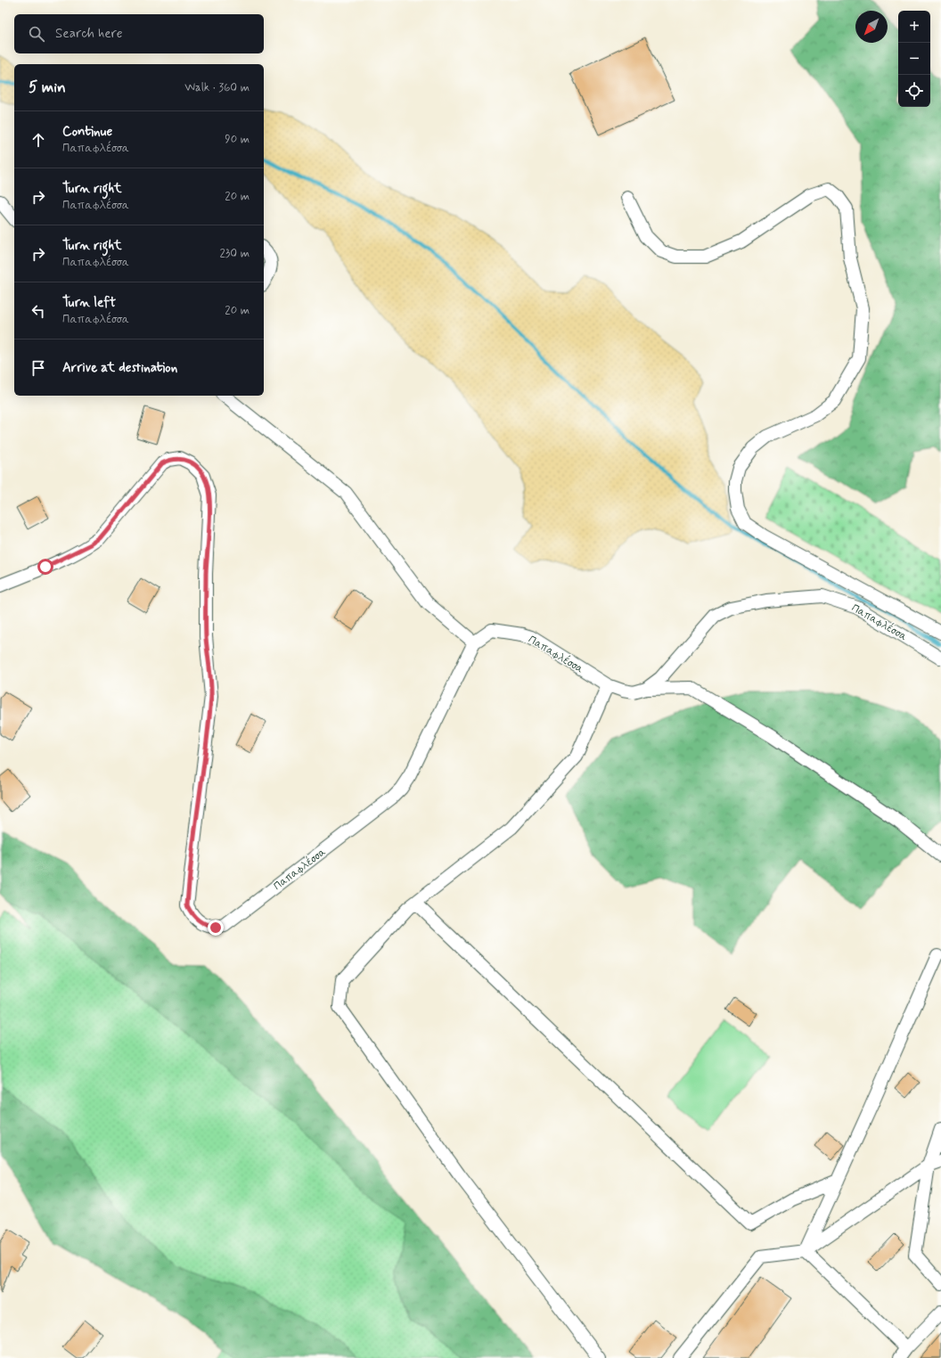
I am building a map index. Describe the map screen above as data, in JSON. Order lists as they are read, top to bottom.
{
  "streets": {
    "street": ["Παπαφλέσσα"]
  },
  "north": "bottom left",
  "page": {
    "map_buttons": ["+", "−"],
    "search": "Search here",
    "heading": ["5 min", "Walk · 360 m"],
    "list": [
      ["Continue", "Παπαφλέσσα", "90 m"],
      ["Turn right", "Παπαφλέσσα", "20 m"],
      ["Turn right", "Παπαφλέσσα", "230 m"],
      ["Turn left", "Παπαφλέσσα", "20 m"],
      "Arrive at destination"
    ]
  }
}
